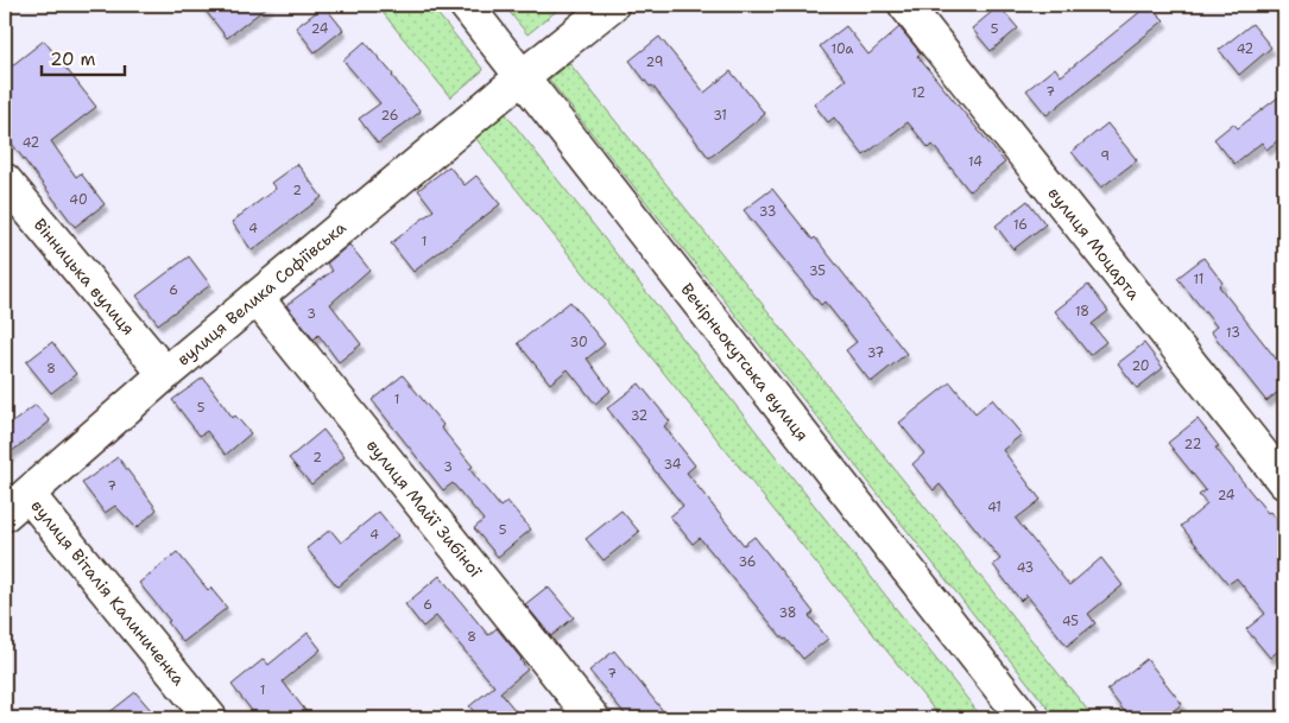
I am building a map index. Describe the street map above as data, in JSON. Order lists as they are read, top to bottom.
{
  "streets": {
    "street": [
      "вулиця Моцарта",
      "Вінницька вулиця",
      "вулиця Велика Софіївська",
      "Вечірньокутська вулиця",
      "вулиця Майї Зибіної",
      "вулиця Віталія Калиниченка"
    ]
  },
  "crossings": [
    ["Вінницька вулиця", "вулиця Велика Софіївська"],
    ["вулиця Велика Софіївська", "Вечірньокутська вулиця"],
    ["вулиця Велика Софіївська", "вулиця Майї Зибіної"],
    ["вулиця Велика Софіївська", "вулиця Віталія Калиниченка"]
  ],
  "house_numbers": [
    "24",
    "5",
    "10а",
    "42",
    "29",
    "7",
    "12",
    "26",
    "31",
    "42",
    "9",
    "14",
    "2",
    "40",
    "33",
    "16",
    "4",
    "1",
    "35",
    "11",
    "6",
    "18",
    "3",
    "13",
    "30",
    "37",
    "20",
    "8",
    "1",
    "5",
    "32",
    "22",
    "2",
    "34",
    "3",
    "7",
    "24",
    "41",
    "5",
    "4",
    "36",
    "43",
    "6",
    "38",
    "45",
    "8",
    "7",
    "1"
  ],
  "scale_bar": "20 m"
}
